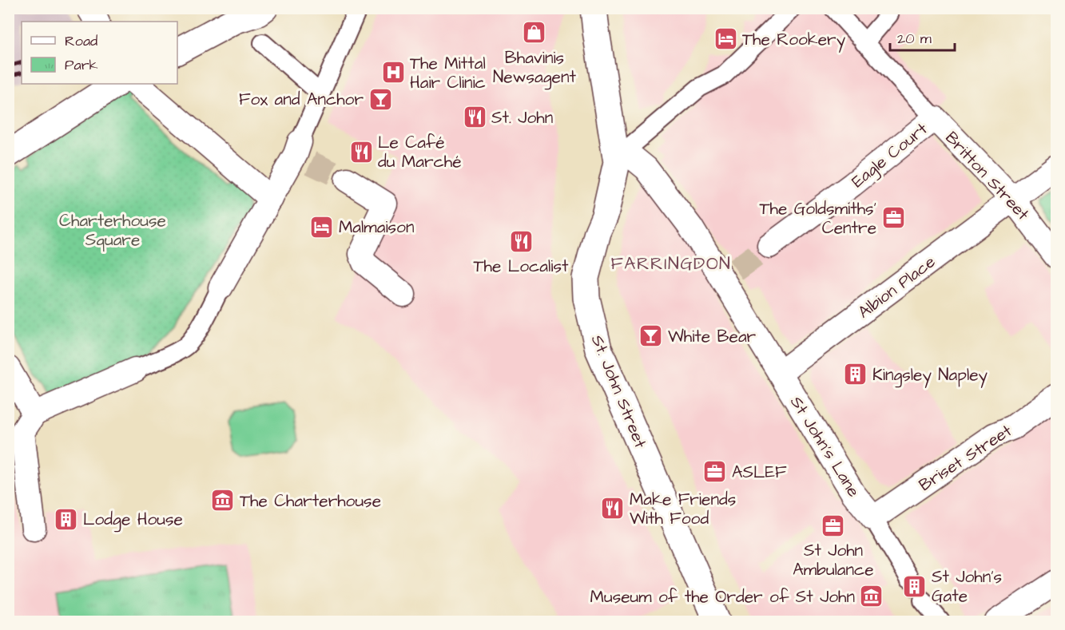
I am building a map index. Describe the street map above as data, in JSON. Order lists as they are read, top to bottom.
{
  "streets": {
    "main road": ["St. John Street"],
    "street": [
      "Eagle Court",
      "Britton Street",
      "Albion Place",
      "St John's Lane",
      "Briset Street"
    ]
  },
  "crossings": [
    ["Eagle Court", "Britton Street"],
    ["Britton Street", "Albion Place"],
    ["Albion Place", "St John's Lane"],
    ["St. John Street", "St John's Lane"],
    ["St John's Lane", "Briset Street"]
  ],
  "districts": ["FARRINGDON"],
  "parks": ["Charterhouse Square"],
  "places": {
    "shop": ["Bhavinis Newsagent"],
    "hotel": ["The Rookery", "Malmaison"],
    "hospital": ["The Mittal Hair Clinic"],
    "bar": ["Fox and Anchor", "White Bear"],
    "restaurant": [
      "St. John",
      "Le Café du Marché",
      "The Localist",
      "Make Friends With Food"
    ],
    "office": ["The Goldsmiths' Centre", "ASLEF", "St John Ambulance"],
    "building": ["Kingsley Napley", "Lodge House", "St John's Gate"],
    "museum": ["The Charterhouse", "Museum of the Order of St John"]
  },
  "legend": ["Road", "Park"],
  "scale_bar": "20 m"
}
